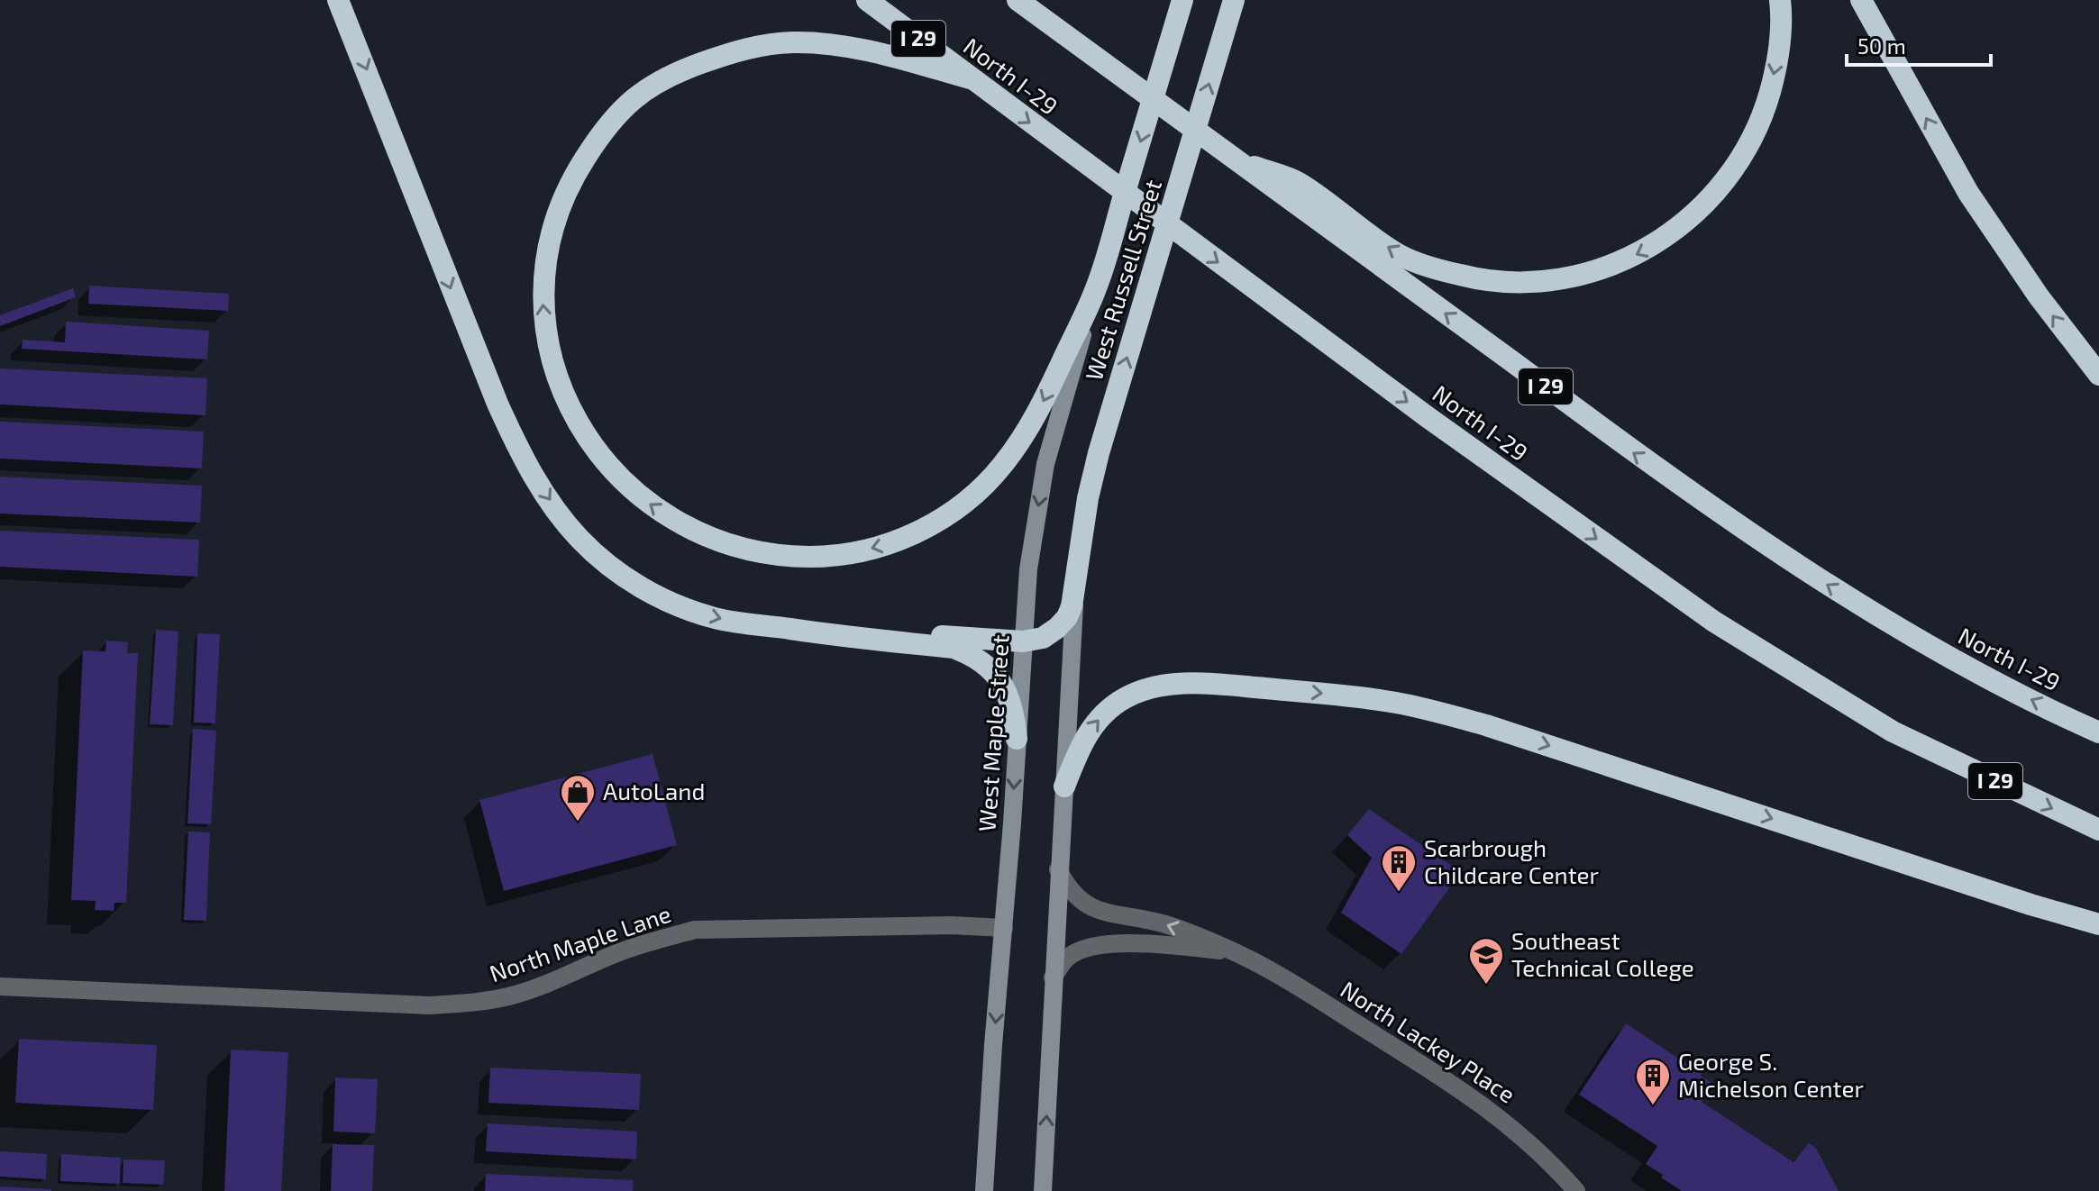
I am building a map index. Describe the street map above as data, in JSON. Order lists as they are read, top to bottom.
{
  "streets": {
    "highway": ["I 29", "North I-29", "West Russell Street"],
    "main road": ["West Maple Street"],
    "street": ["North Maple Lane", "North Lackey Place"]
  },
  "crossings": [
    ["North I-29", "West Russell Street"],
    ["West Russell Street", "West Maple Street"],
    ["West Maple Street", "North Maple Lane"]
  ],
  "places": {
    "shop": ["AutoLand"],
    "building": ["Scarbrough Childcare Center", "George S. Michelson Center"],
    "school or university": ["Southeast Technical College"]
  },
  "scale_bar": "50 m"
}
